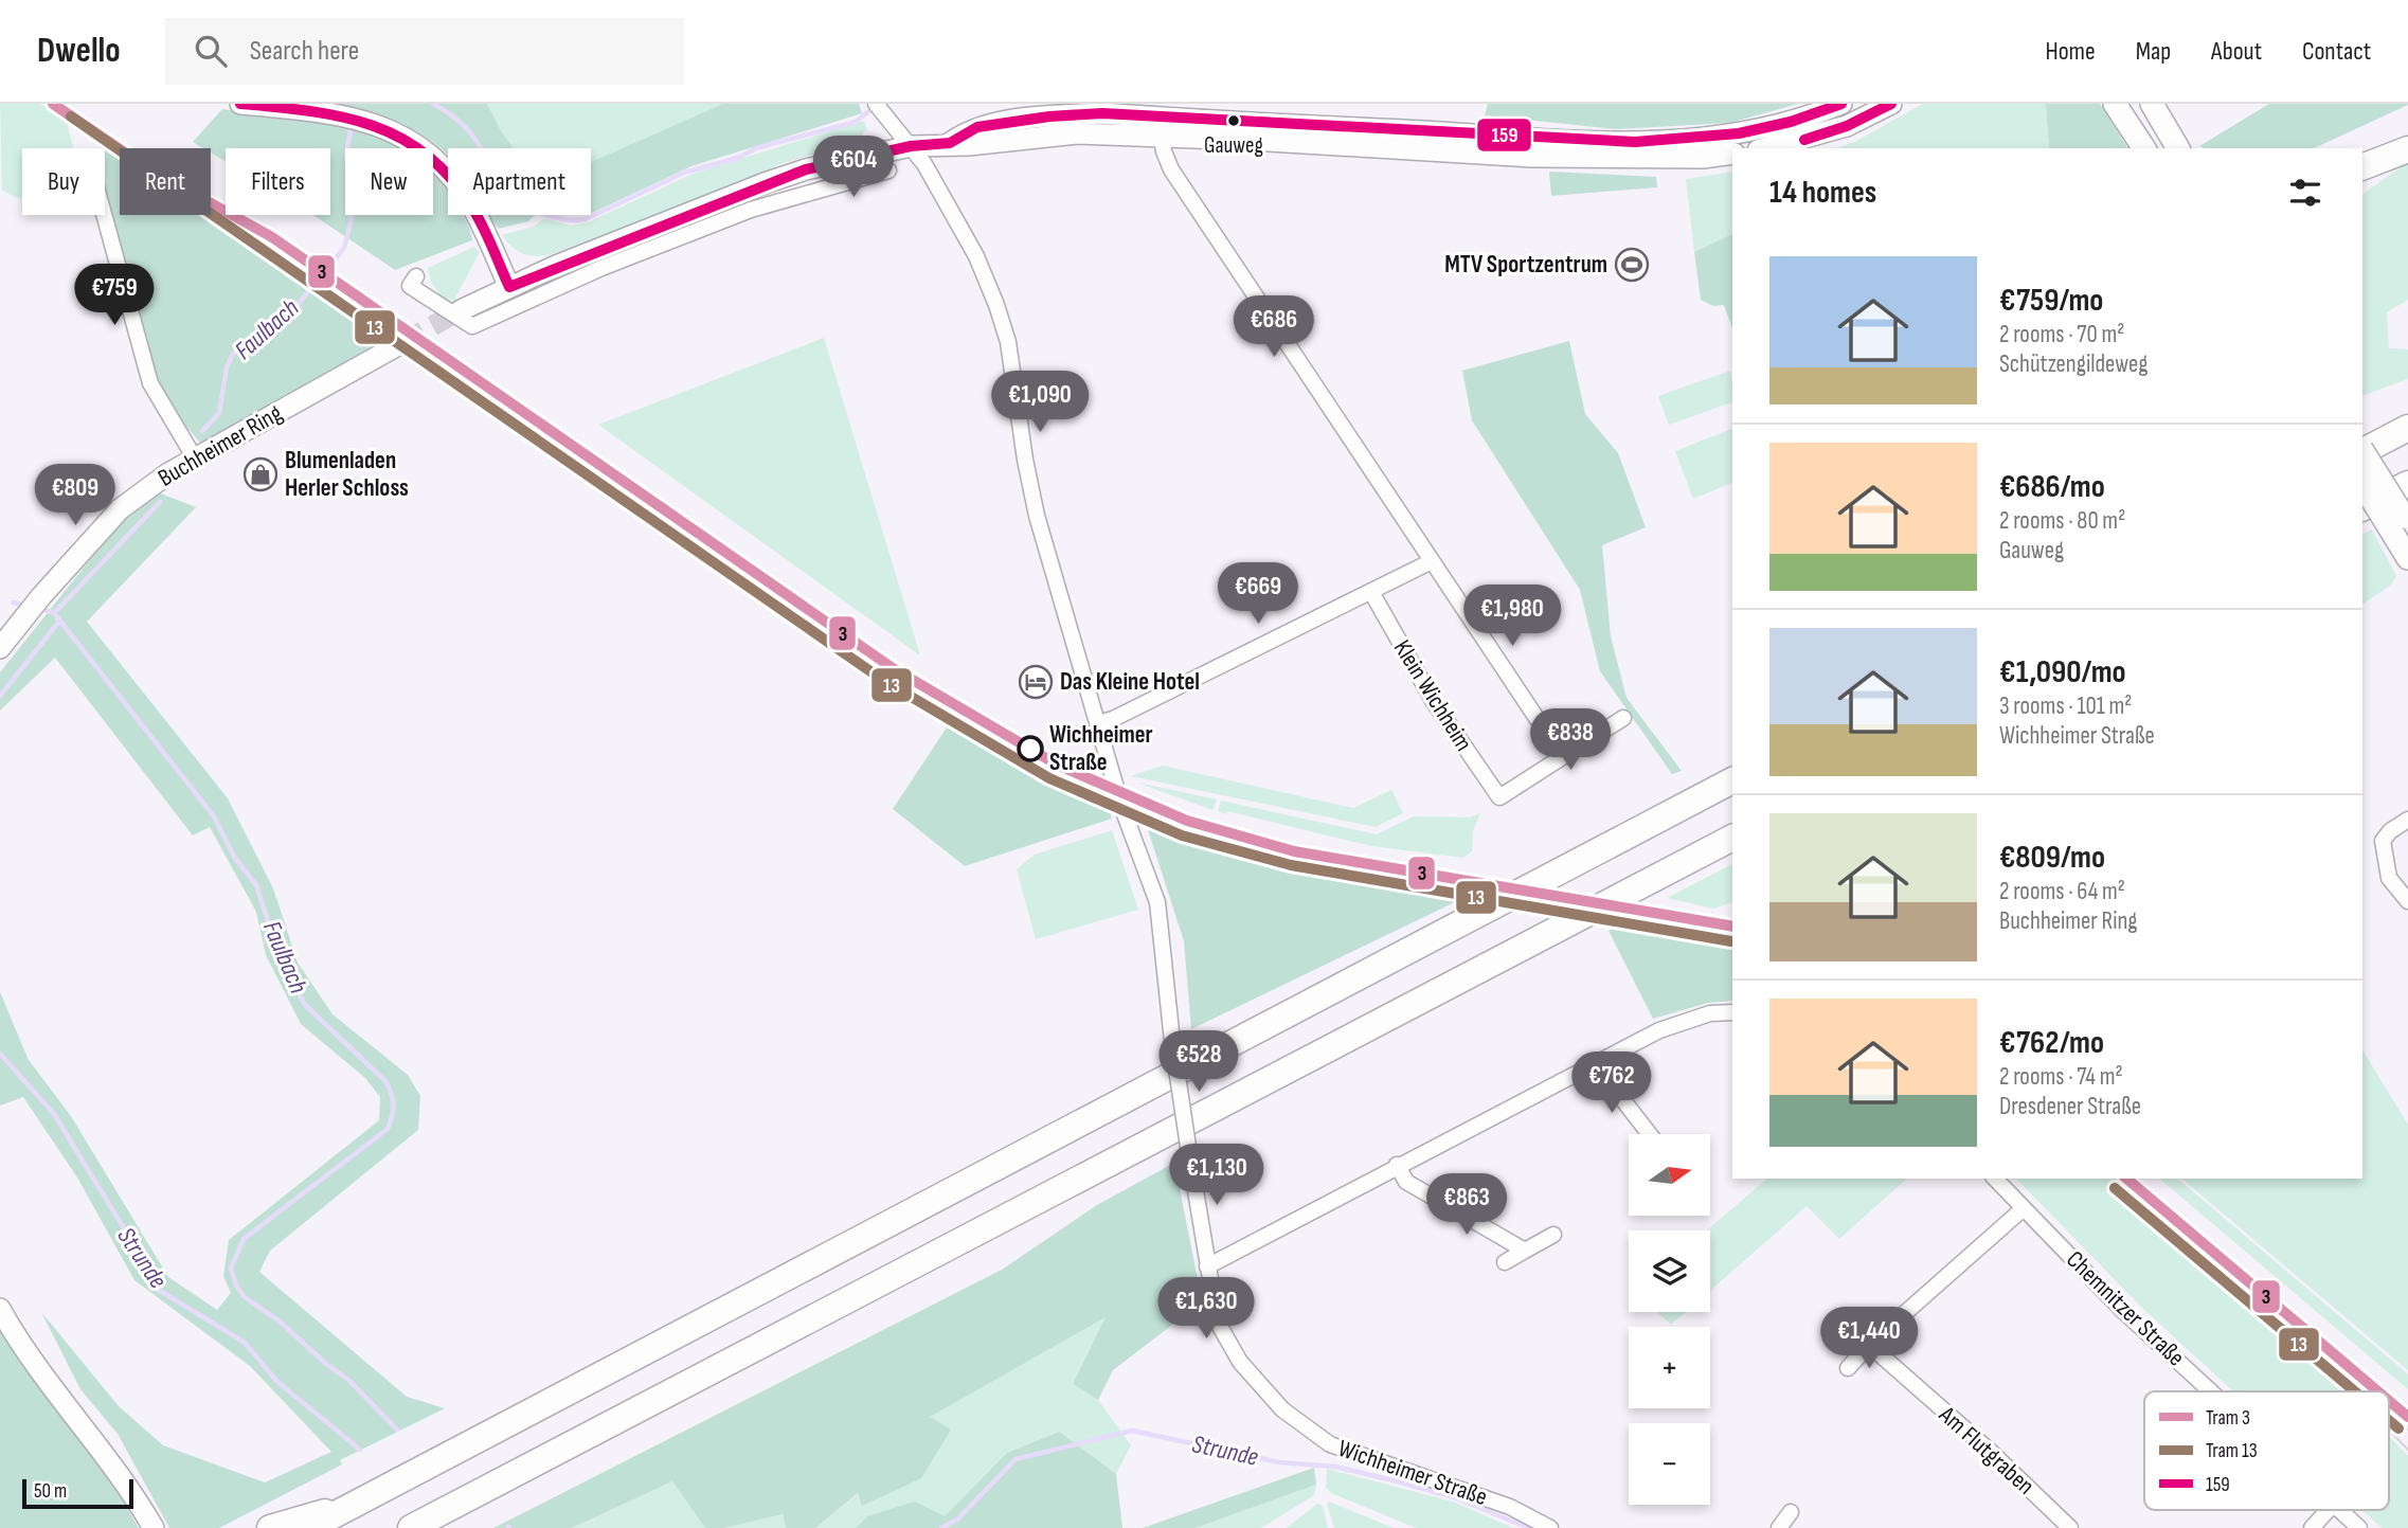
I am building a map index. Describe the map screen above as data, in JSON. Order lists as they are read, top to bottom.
{
  "streets": {
    "main road": ["Buchheimer Ring"],
    "street": [
      "Klein Wichheim",
      "Chemnitzer Straße",
      "Am Flutgraben",
      "Wichheimer Straße"
    ]
  },
  "water": ["Faulbach", "Strunde"],
  "places": {
    "other": ["Gauweg", "Wichheimer Straße"],
    "sports": ["MTV Sportzentrum"],
    "shop": ["Blumenladen Herler Schloss"],
    "hotel": ["Das Kleine Hotel"]
  },
  "lines": ["tram line 3", "transit line 159", "tram line 13"],
  "legend": ["Tram 3", "Tram 13", "159"],
  "scale_bar": "50 m",
  "north": "right",
  "page": {
    "header": "Dwello",
    "search": "Search here",
    "nav": [
      "Home",
      "Map",
      "About",
      "Contact"
    ],
    "price": [
      "€604",
      "€759",
      "€686",
      "€1,090",
      "€809",
      "€669",
      "€1,980",
      "€838",
      "€528",
      "€762",
      "€1,130",
      "€863",
      "€1,630",
      "€1,440"
    ],
    "chip": [
      "Buy",
      "Rent",
      "Filters",
      "New",
      "Apartment"
    ],
    "heading": "14 homes",
    "list": [
      {
        "name": "€759/mo",
        "note": "2 rooms · 70 m² · Schützengildeweg"
      },
      {
        "name": "€686/mo",
        "note": "2 rooms · 80 m² · Gauweg"
      },
      {
        "name": "€1,090/mo",
        "note": "3 rooms · 101 m² · Wichheimer Straße"
      },
      {
        "name": "€809/mo",
        "note": "2 rooms · 64 m² · Buchheimer Ring"
      },
      {
        "name": "€762/mo",
        "note": "2 rooms · 74 m² · Dresdener Straße"
      }
    ],
    "map_buttons": ["+", "−"],
    "scale": "50 m"
  }
}
